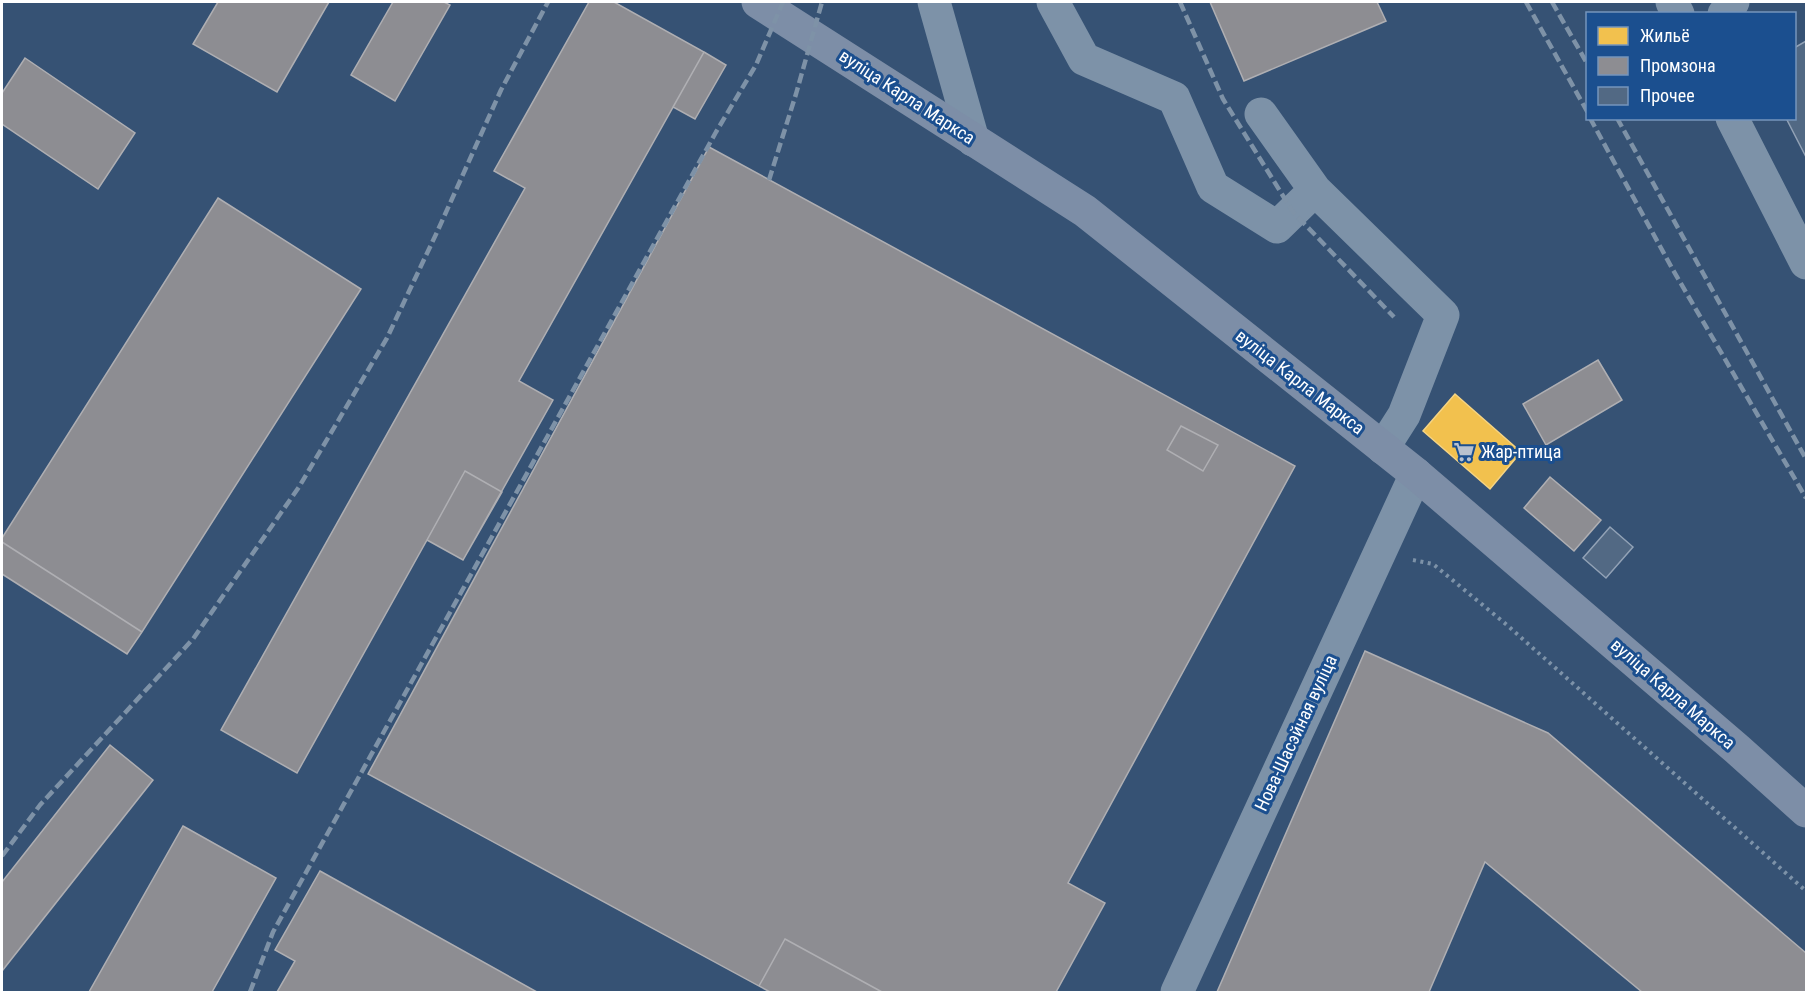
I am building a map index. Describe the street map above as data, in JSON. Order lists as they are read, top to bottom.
{
  "streets": {
    "main road": ["вуліца Карла Маркса"],
    "street": ["Нова-Шасэйная вуліца"]
  },
  "crossings": [
    ["вуліца Карла Маркса", "Нова-Шасэйная вуліца"]
  ],
  "places": {
    "supermarket": ["Жар-птица"]
  },
  "legend": ["Жильё", "Промзона", "Прочее"]
}
